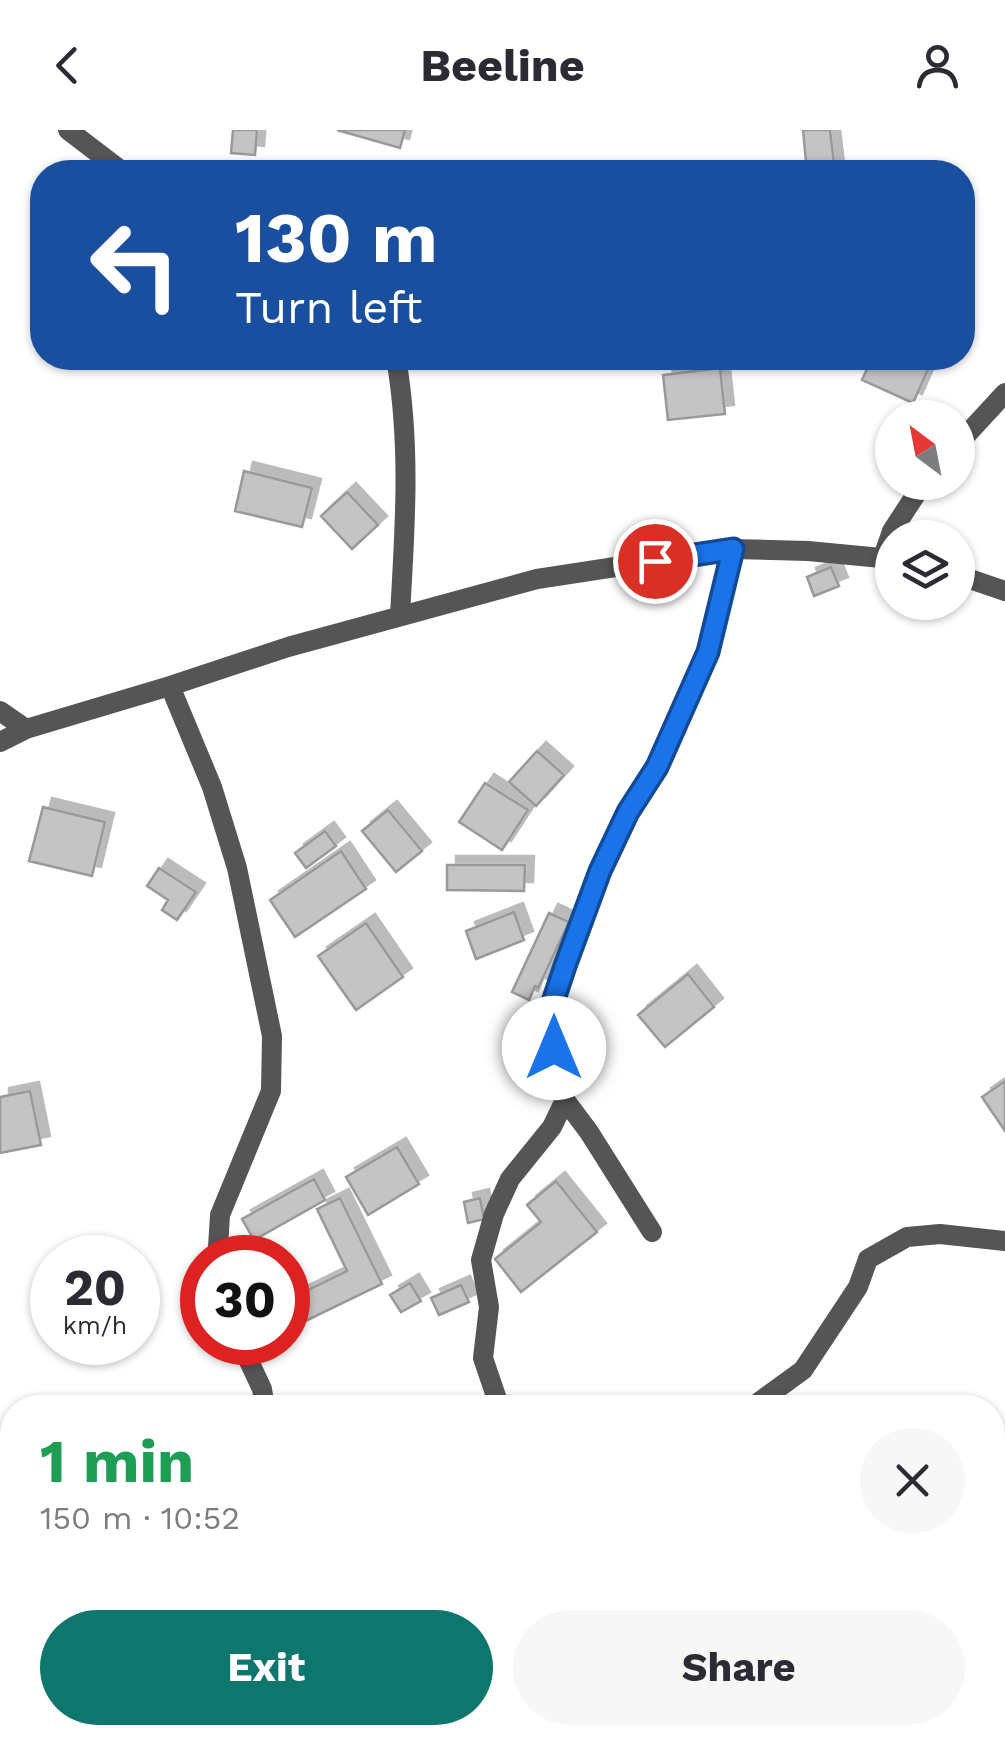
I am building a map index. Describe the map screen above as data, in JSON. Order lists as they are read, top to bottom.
{
  "north": "top left",
  "page": {
    "header": "Beeline",
    "turn": ["130 m", "Turn left"],
    "speed": "20 km/h",
    "limit": "30",
    "heading": ["1 min", "150 m · 10:52"],
    "buttons": ["Exit", "Share"]
  }
}
